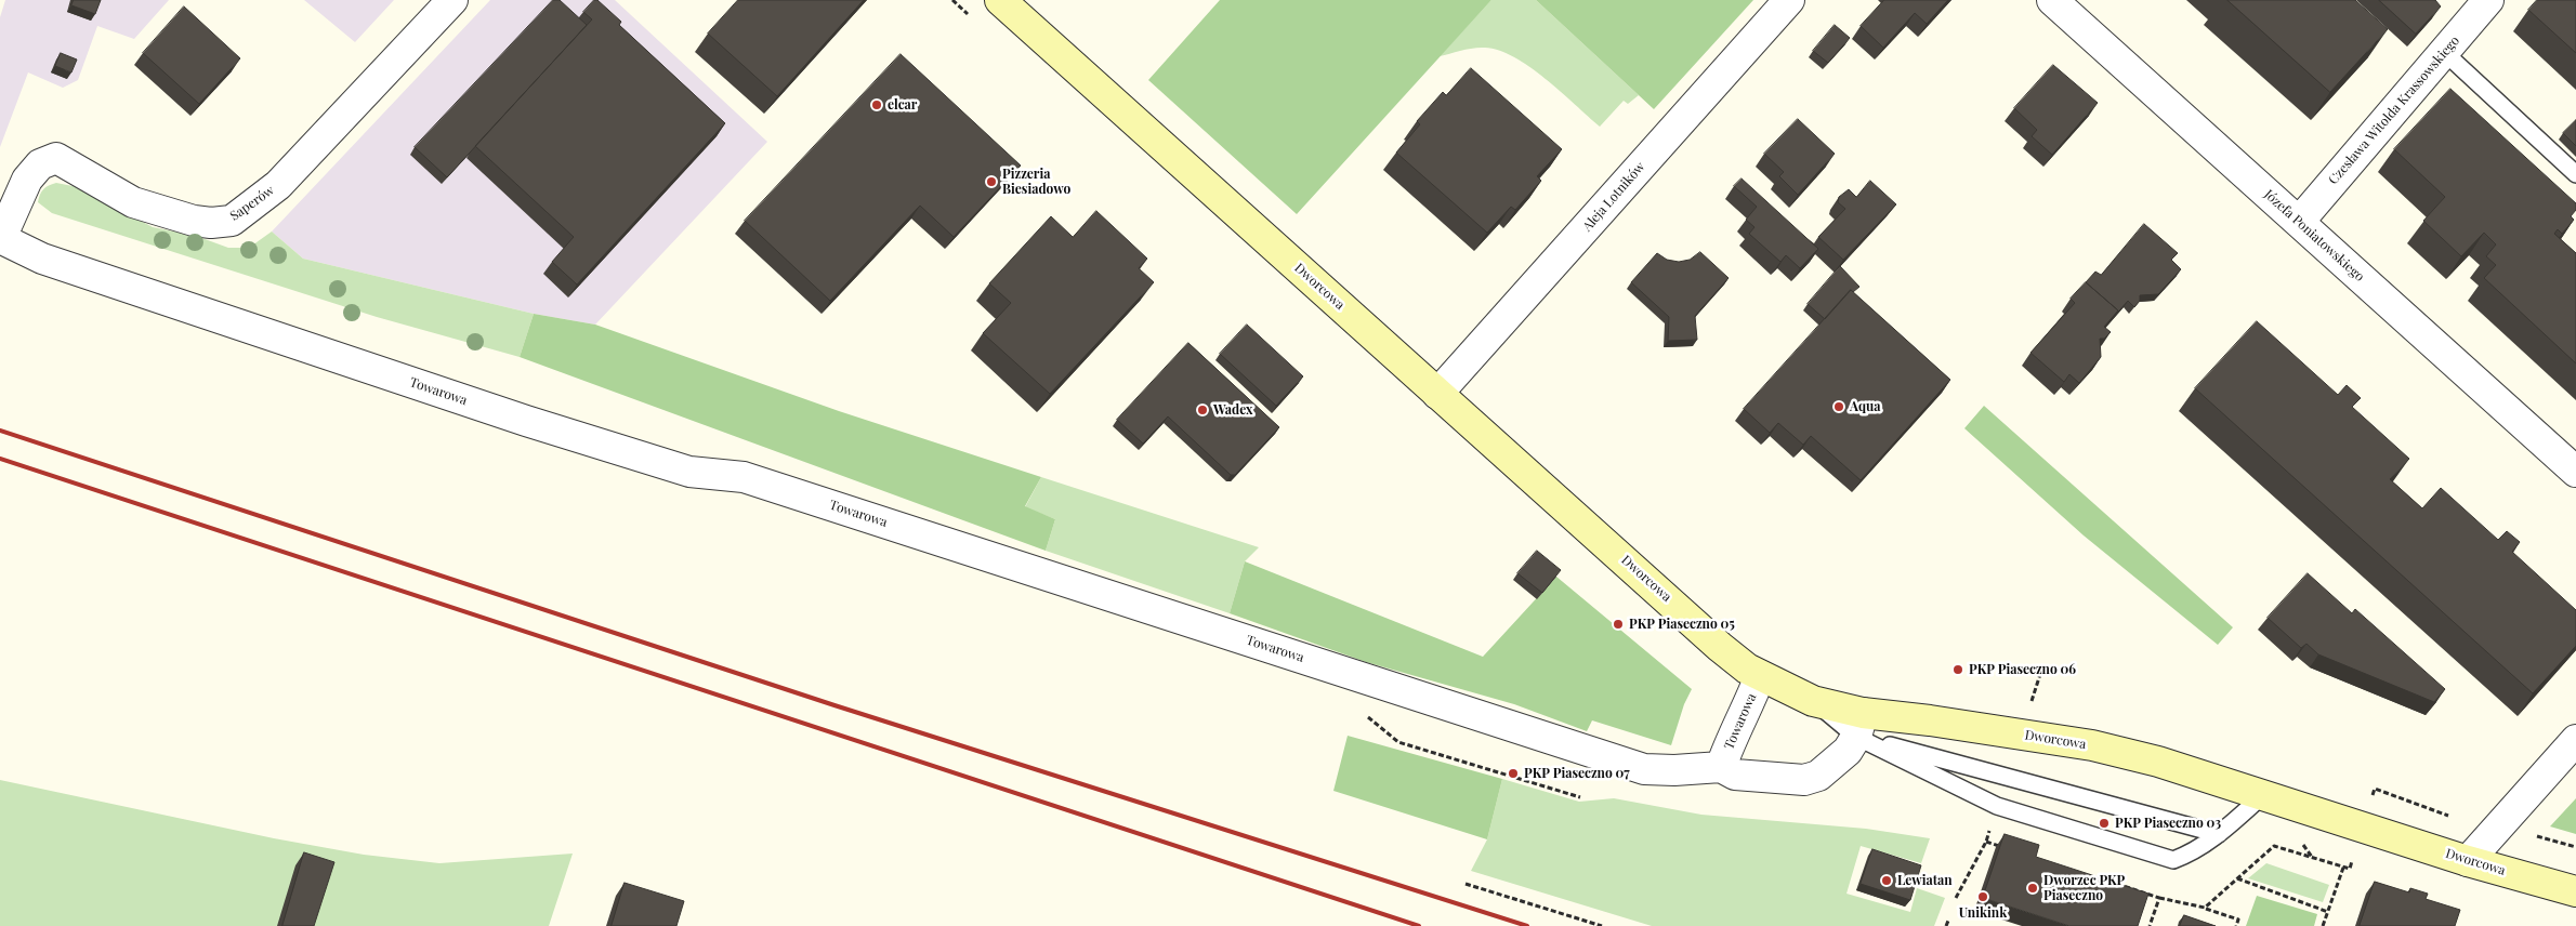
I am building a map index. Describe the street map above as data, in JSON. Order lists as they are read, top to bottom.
{
  "streets": {
    "street": [
      "Czesława Witolda Krassowskiego",
      "Aleja Lotników",
      "Saperów",
      "Józefa Poniatowskiego",
      "Dworcowa",
      "Towarowa"
    ]
  },
  "crossings": [
    ["Czesława Witolda Krassowskiego", "Józefa Poniatowskiego"],
    ["Aleja Lotników", "Dworcowa"],
    ["Saperów", "Towarowa"],
    ["Dworcowa", "Towarowa"]
  ],
  "places": [
    "elcar",
    "Pizzeria Biesiadowo",
    "Aqua",
    "Wadex",
    "PKP Piaseczno 05",
    "PKP Piaseczno 06",
    "PKP Piaseczno 07",
    "PKP Piaseczno 03",
    "Lewiatan",
    "Dworzec PKP Piaseczno",
    "Unikink"
  ]
}
